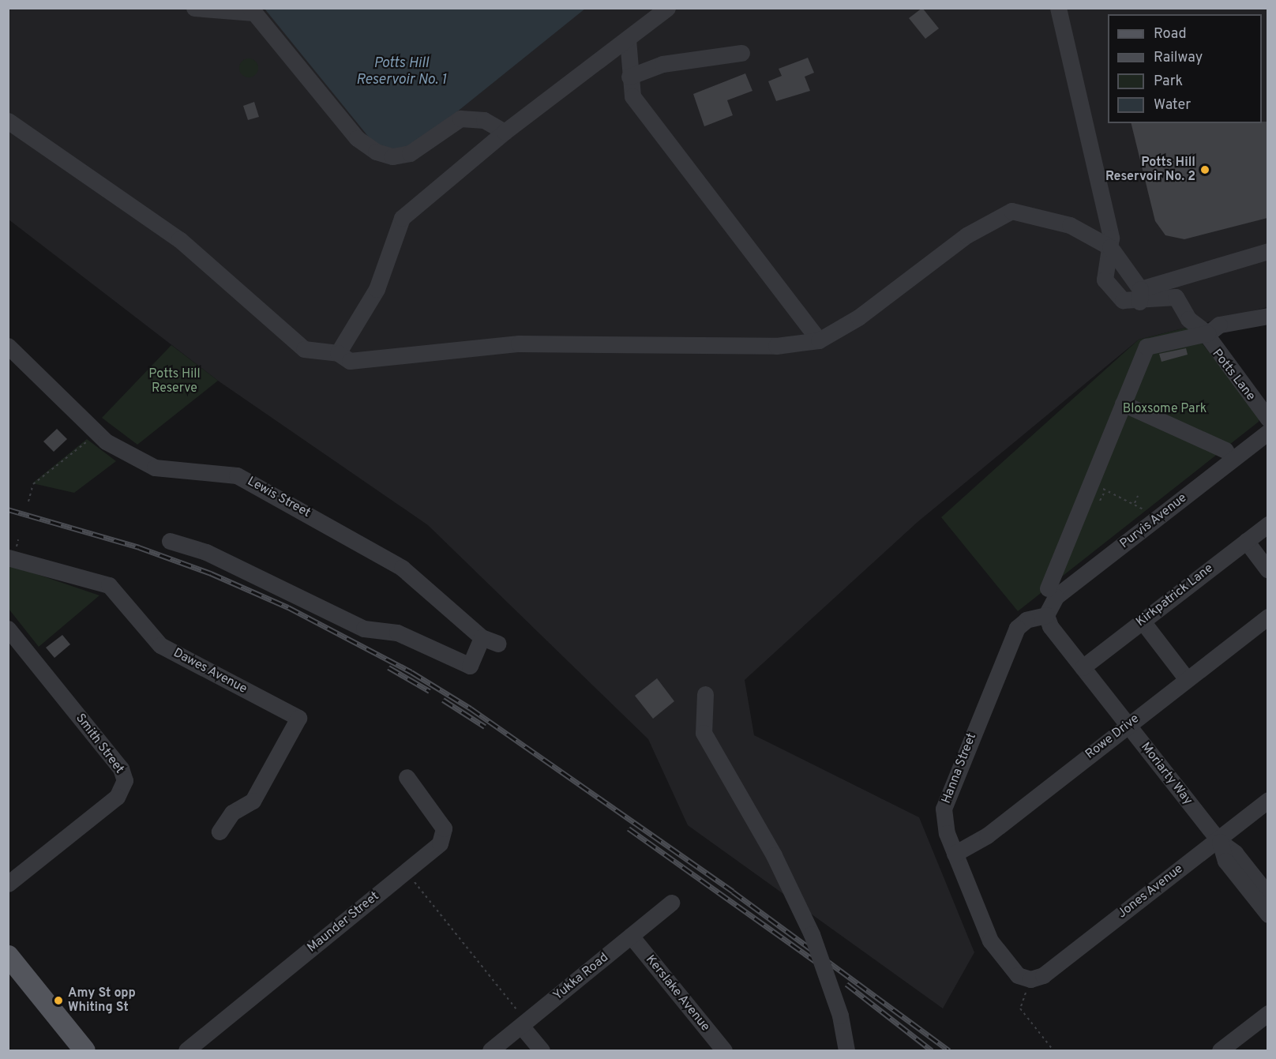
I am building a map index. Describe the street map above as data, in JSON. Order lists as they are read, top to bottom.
{
  "streets": {
    "street": [
      "Potts Lane",
      "Lewis Street",
      "Purvis Avenue",
      "Kirkpatrick Lane",
      "Dawes Avenue",
      "Rowe Drive",
      "Smith Street",
      "Hanna Street",
      "Moriarty Way",
      "Jones Avenue",
      "Maunder Street",
      "Yukka Road",
      "Kerslake Avenue"
    ]
  },
  "crossings": [
    ["Purvis Avenue", "Hanna Street"],
    ["Purvis Avenue", "Moriarty Way"],
    ["Kirkpatrick Lane", "Moriarty Way"],
    ["Rowe Drive", "Hanna Street"],
    ["Rowe Drive", "Moriarty Way"],
    ["Hanna Street", "Moriarty Way"],
    ["Hanna Street", "Jones Avenue"],
    ["Moriarty Way", "Jones Avenue"],
    ["Yukka Road", "Kerslake Avenue"]
  ],
  "water": ["Potts Hill Reservoir No. 1"],
  "parks": ["Potts Hill Reserve", "Bloxsome Park"],
  "places": ["Potts Hill Reservoir No. 2", "Amy St opp Whiting St"],
  "legend": [
    "Road",
    "Railway",
    "Park",
    "Water"
  ]
}
